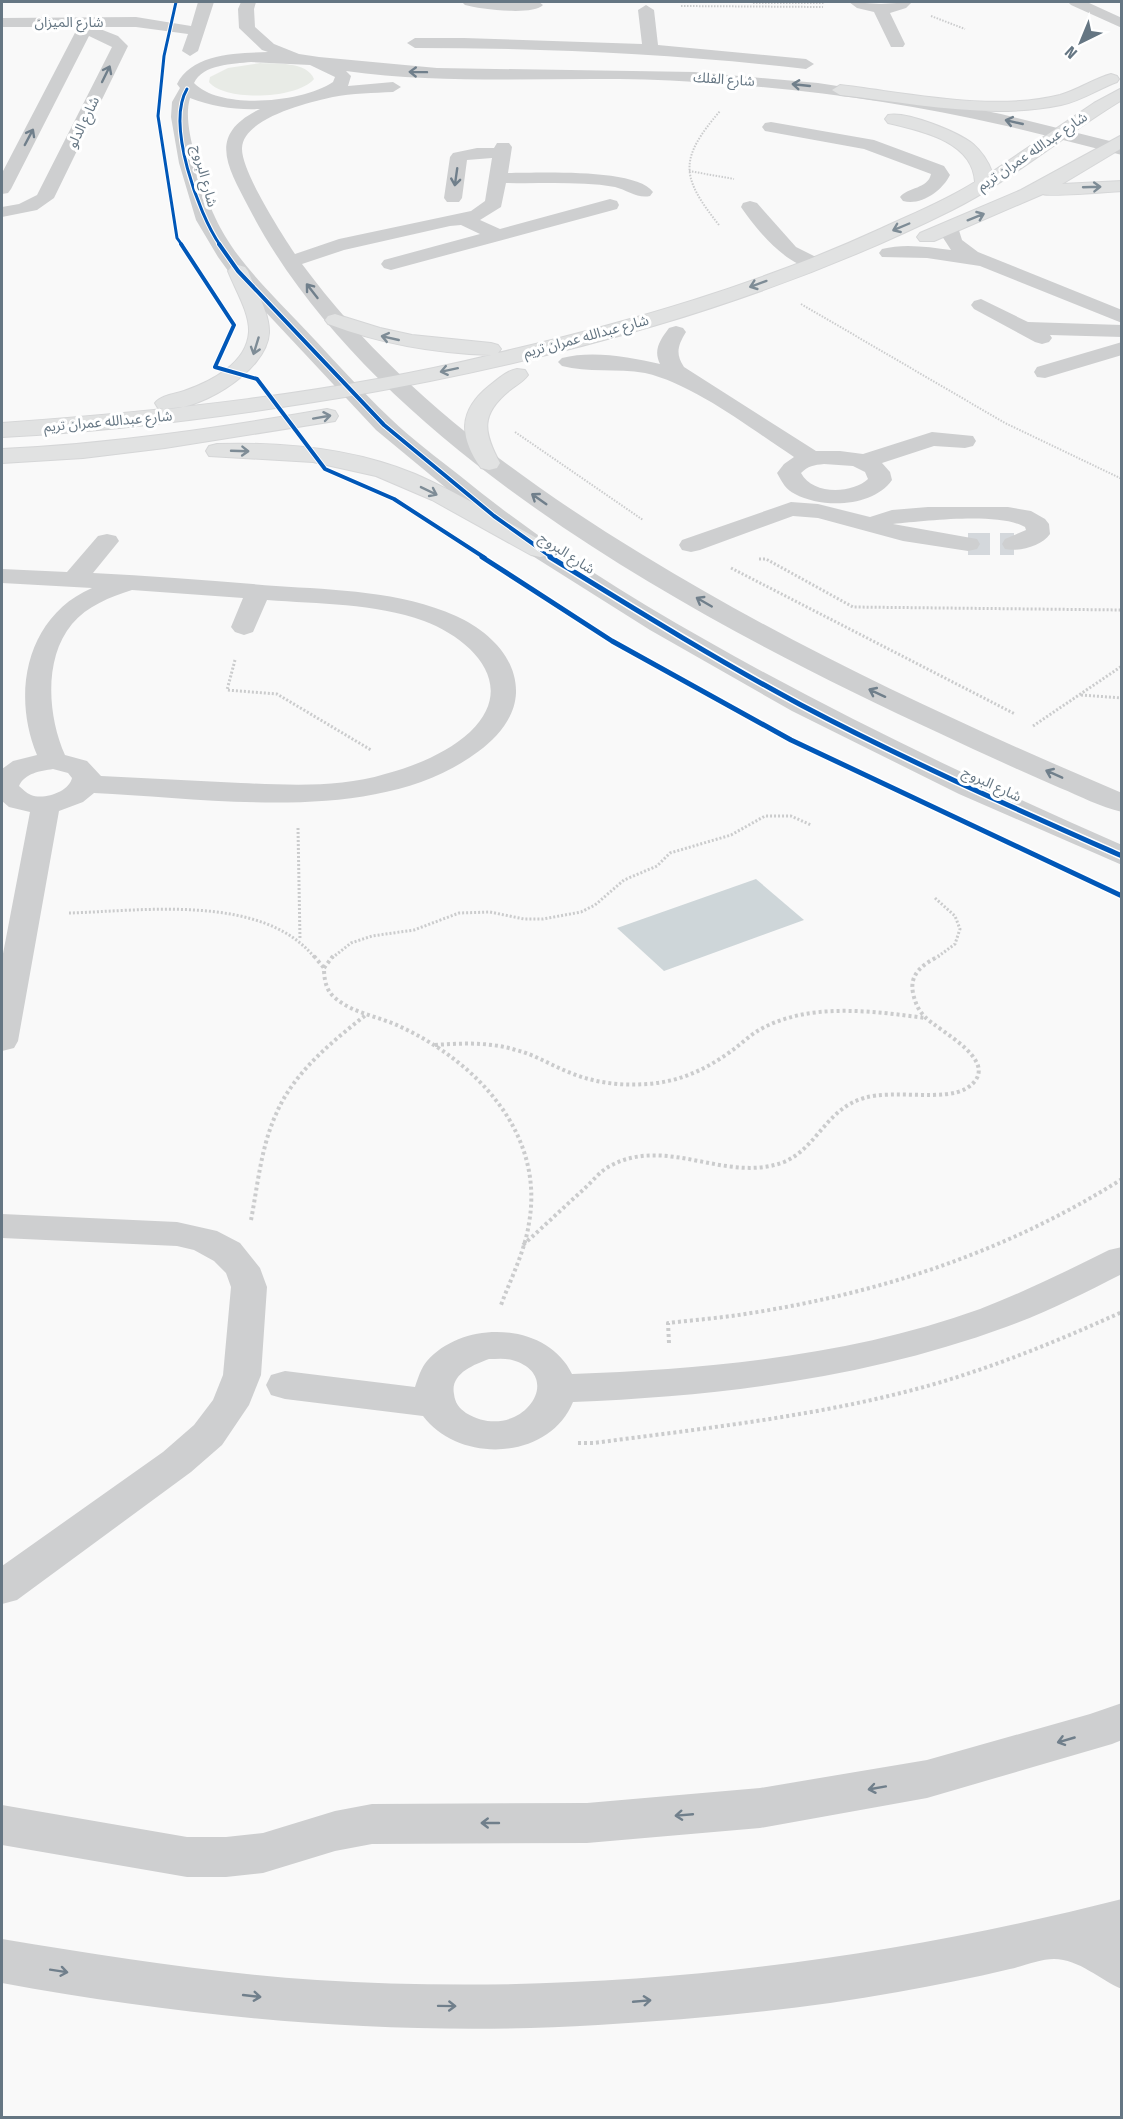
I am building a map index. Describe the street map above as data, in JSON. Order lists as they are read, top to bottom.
{
  "streets": {
    "main road": ["شارع عبدالله عمران تريم"],
    "street": [
      "شارع الميزان",
      "شارع الفلك",
      "شارع الدلو",
      "شارع البروج"
    ]
  },
  "crossings": [
    ["شارع الميزان", "شارع الدلو"],
    ["شارع الميزان", "شارع البروج"],
    ["شارع الفلك", "شارع عبدالله عمران تريم"],
    ["شارع عبدالله عمران تريم", "شارع البروج"]
  ],
  "north": "bottom left"
}
